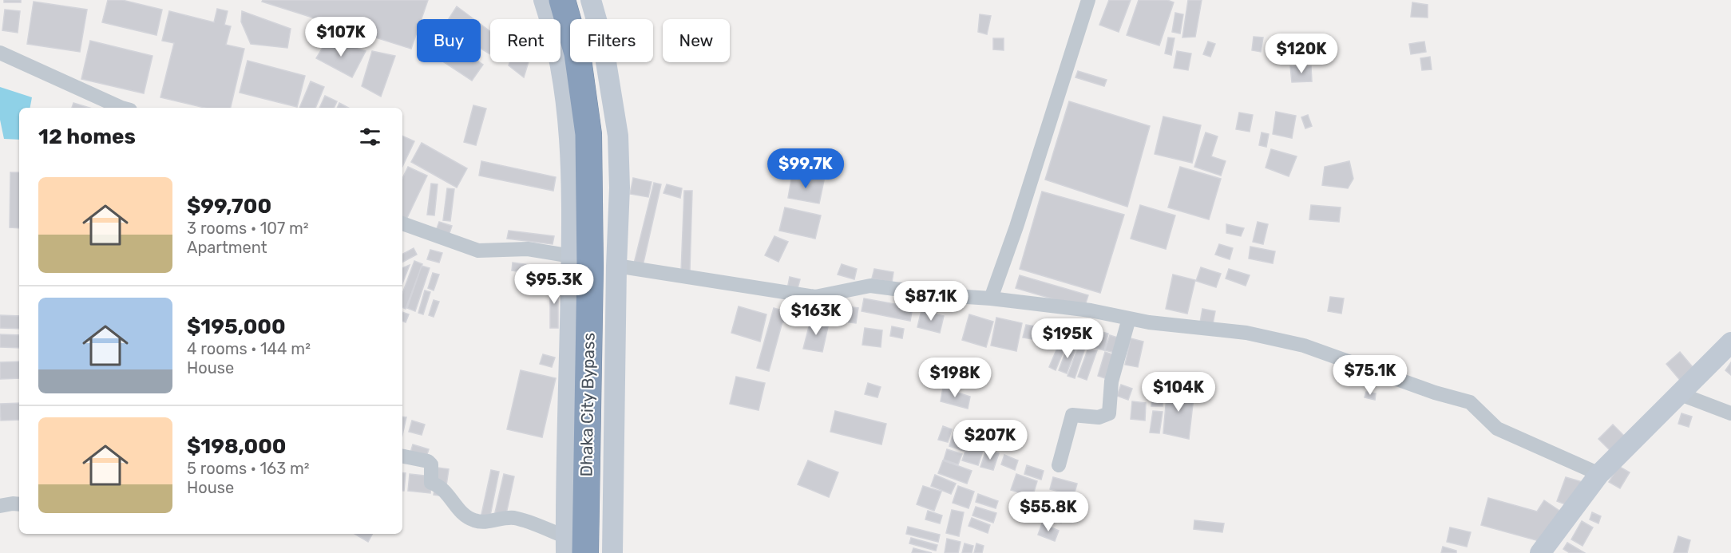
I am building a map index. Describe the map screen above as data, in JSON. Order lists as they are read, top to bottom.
{
  "streets": {
    "highway": ["Dhaka City Bypass"]
  },
  "page": {
    "price": [
      "$107K",
      "$120K",
      "$99.7K",
      "$95.3K",
      "$87.1K",
      "$163K",
      "$195K",
      "$75.1K",
      "$198K",
      "$104K",
      "$207K",
      "$55.8K"
    ],
    "chip": [
      "Buy",
      "Rent",
      "Filters",
      "New"
    ],
    "heading": "12 homes",
    "list": [
      {
        "name": "$99,700",
        "note": "3 rooms · 107 m² · Apartment"
      },
      {
        "name": "$195,000",
        "note": "4 rooms · 144 m² · House"
      },
      {
        "name": "$198,000",
        "note": "5 rooms · 163 m² · House"
      }
    ]
  }
}
